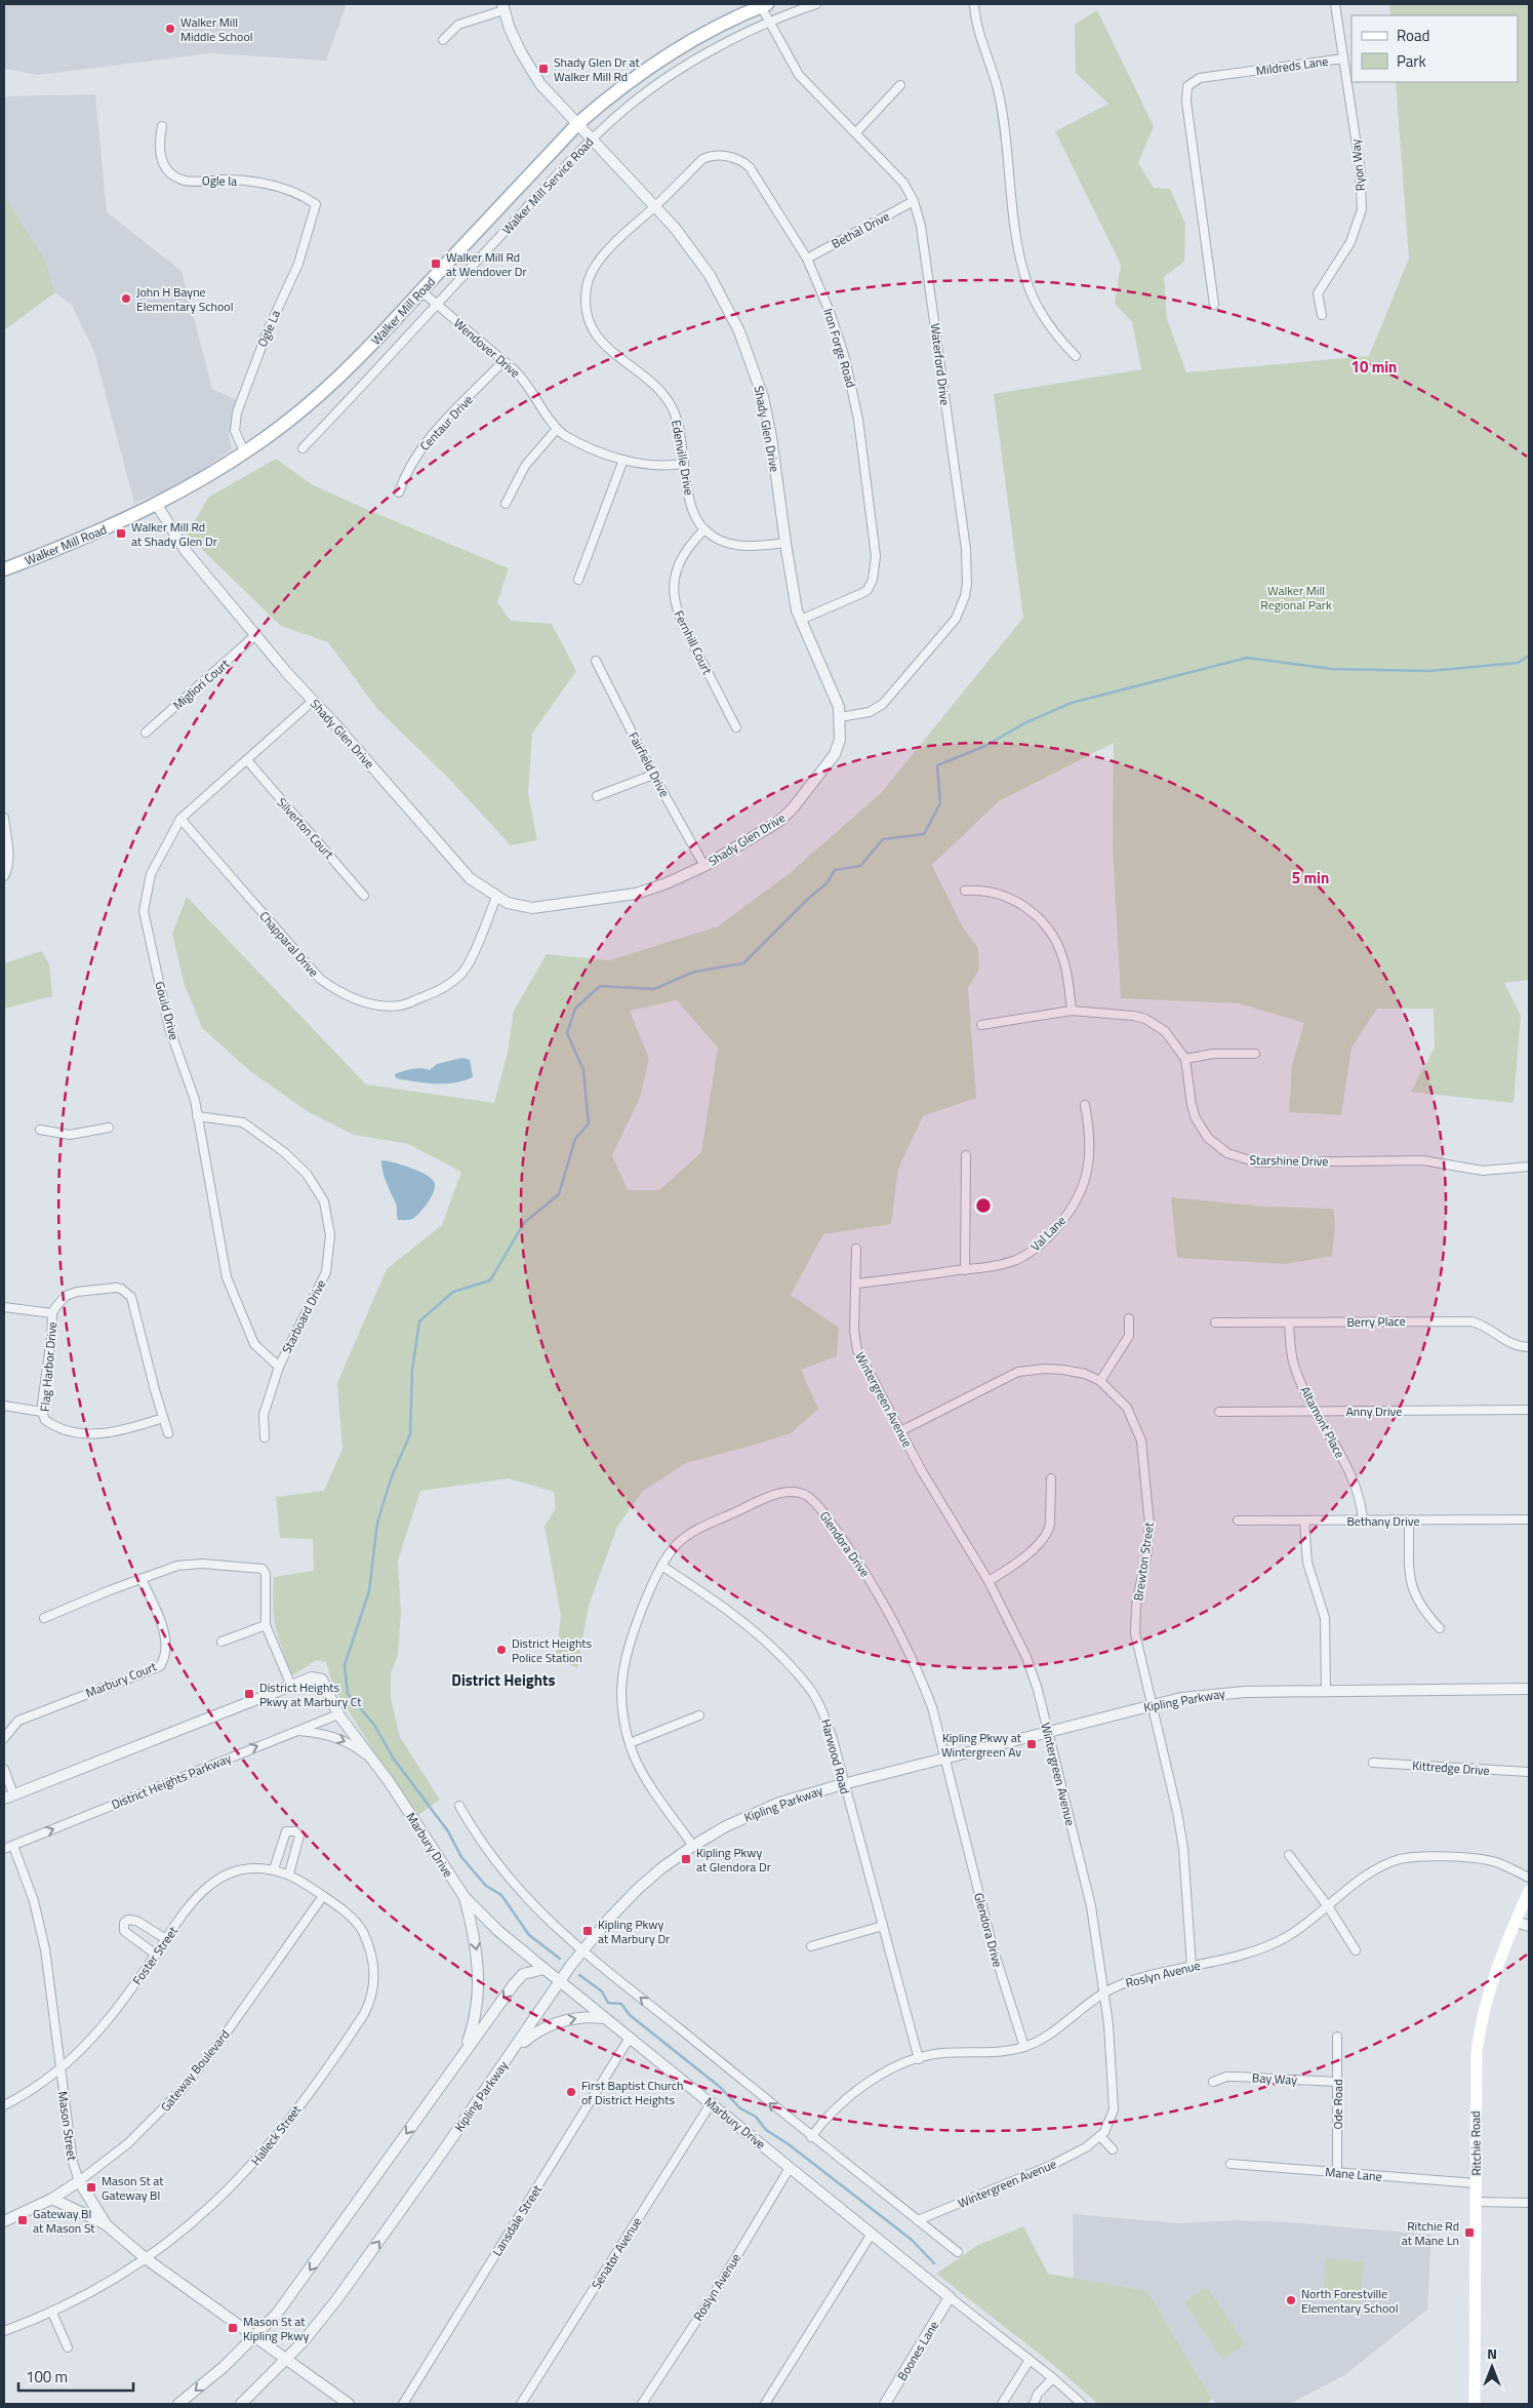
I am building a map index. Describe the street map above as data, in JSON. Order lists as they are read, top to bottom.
{
  "streets": {
    "main road": ["Walker Mill Road", "Ritchie Road"],
    "street": [
      "Mildreds Lane",
      "Ryon Way",
      "Ogle la",
      "Walker Mill Service Road",
      "Bethal Drive",
      "Ogle La",
      "Wendover Drive",
      "Iron Forge Road",
      "Waterford Drive",
      "Centaur Drive",
      "Shady Glen Drive",
      "Edenville Drive",
      "Fernhill Court",
      "Migliori Court",
      "Fairfield Drive",
      "Silverton Court",
      "Chapparal Drive",
      "Gould Drive",
      "Starshine Drive",
      "Val Lane",
      "Starboard Drive",
      "Berry Place",
      "Flag Harbor Drive",
      "Wintergreen Avenue",
      "Anny Drive",
      "Altamont Place",
      "Bethany Drive",
      "Glendora Drive",
      "Brewton Street",
      "Marbury Court",
      "Kipling Parkway",
      "Harwood Road",
      "Kittredge Drive",
      "District Heights Parkway",
      "Marbury Drive",
      "Foster Street",
      "Roslyn Avenue",
      "Gateway Boulevard",
      "Bay Way",
      "Ode Road",
      "Mason Street",
      "Halleck Street",
      "Mane Lane",
      "Lansdale Street",
      "Senator Avenue",
      "Boones Lane"
    ]
  },
  "crossings": [
    ["Mildreds Lane", "Ryon Way"],
    ["Ogle la", "Ogle La"],
    ["Walker Mill Service Road", "Wendover Drive"],
    ["Walker Mill Service Road", "Waterford Drive"],
    ["Walker Mill Service Road", "Shady Glen Drive"],
    ["Bethal Drive", "Iron Forge Road"],
    ["Bethal Drive", "Waterford Drive"],
    ["Walker Mill Road", "Ogle La"],
    ["Walker Mill Road", "Wendover Drive"],
    ["Walker Mill Road", "Waterford Drive"],
    ["Walker Mill Road", "Shady Glen Drive"],
    ["Wendover Drive", "Centaur Drive"],
    ["Wendover Drive", "Edenville Drive"],
    ["Iron Forge Road", "Shady Glen Drive"],
    ["Iron Forge Road", "Edenville Drive"],
    ["Waterford Drive", "Shady Glen Drive"],
    ["Shady Glen Drive", "Edenville Drive"],
    ["Shady Glen Drive", "Migliori Court"],
    ["Shady Glen Drive", "Fairfield Drive"],
    ["Shady Glen Drive", "Chapparal Drive"],
    ["Shady Glen Drive", "Gould Drive"],
    ["Edenville Drive", "Fernhill Court"],
    ["Silverton Court", "Gould Drive"],
    ["Chapparal Drive", "Gould Drive"],
    ["Gould Drive", "Starboard Drive"],
    ["Val Lane", "Wintergreen Avenue"],
    ["Berry Place", "Altamont Place"],
    ["Wintergreen Avenue", "Brewton Street"],
    ["Wintergreen Avenue", "Kipling Parkway"],
    ["Wintergreen Avenue", "Roslyn Avenue"],
    ["Anny Drive", "Altamont Place"],
    ["Altamont Place", "Bethany Drive"],
    ["Glendora Drive", "Kipling Parkway"],
    ["Glendora Drive", "Harwood Road"],
    ["Glendora Drive", "Roslyn Avenue"],
    ["Brewton Street", "Kipling Parkway"],
    ["Brewton Street", "Roslyn Avenue"],
    ["Kipling Parkway", "Harwood Road"],
    ["Kipling Parkway", "Marbury Drive"],
    ["Kipling Parkway", "Mason Street"],
    ["Harwood Road", "Roslyn Avenue"],
    ["District Heights Parkway", "Marbury Drive"],
    ["District Heights Parkway", "Mason Street"],
    ["Marbury Drive", "Roslyn Avenue"],
    ["Marbury Drive", "Lansdale Street"],
    ["Marbury Drive", "Senator Avenue"],
    ["Marbury Drive", "Boones Lane"],
    ["Foster Street", "Gateway Boulevard"],
    ["Foster Street", "Mason Street"],
    ["Foster Street", "Halleck Street"],
    ["Gateway Boulevard", "Mason Street"],
    ["Gateway Boulevard", "Halleck Street"],
    ["Bay Way", "Ode Road"],
    ["Ode Road", "Mane Lane"],
    ["Mason Street", "Halleck Street"],
    ["Ritchie Road", "Mane Lane"]
  ],
  "districts": ["District Heights"],
  "parks": ["Walker Mill Regional Park"],
  "places": {
    "other": [
      "Walker Mill Middle School",
      "John H Bayne Elementary School",
      "District Heights Police Station",
      "First Baptist Church of District Heights",
      "North Forestville Elementary School"
    ],
    "transit": [
      "Shady Glen Dr at Walker Mill Rd",
      "Walker Mill Rd at Wendover Dr",
      "Walker Mill Rd at Shady Glen Dr",
      "District Heights Pkwy at Marbury Ct",
      "Kipling Pkwy at Wintergreen Av",
      "Kipling Pkwy at Glendora Dr",
      "Kipling Pkwy at Marbury Dr",
      "Mason St at Gateway Bl",
      "Gateway Bl at Mason St",
      "Ritchie Rd at Mane Ln",
      "Mason St at Kipling Pkwy"
    ]
  },
  "legend": ["Road", "Park"],
  "scale_bar": "100 m",
  "north": "top",
  "rings": ["10 min", "5 min"]
}
